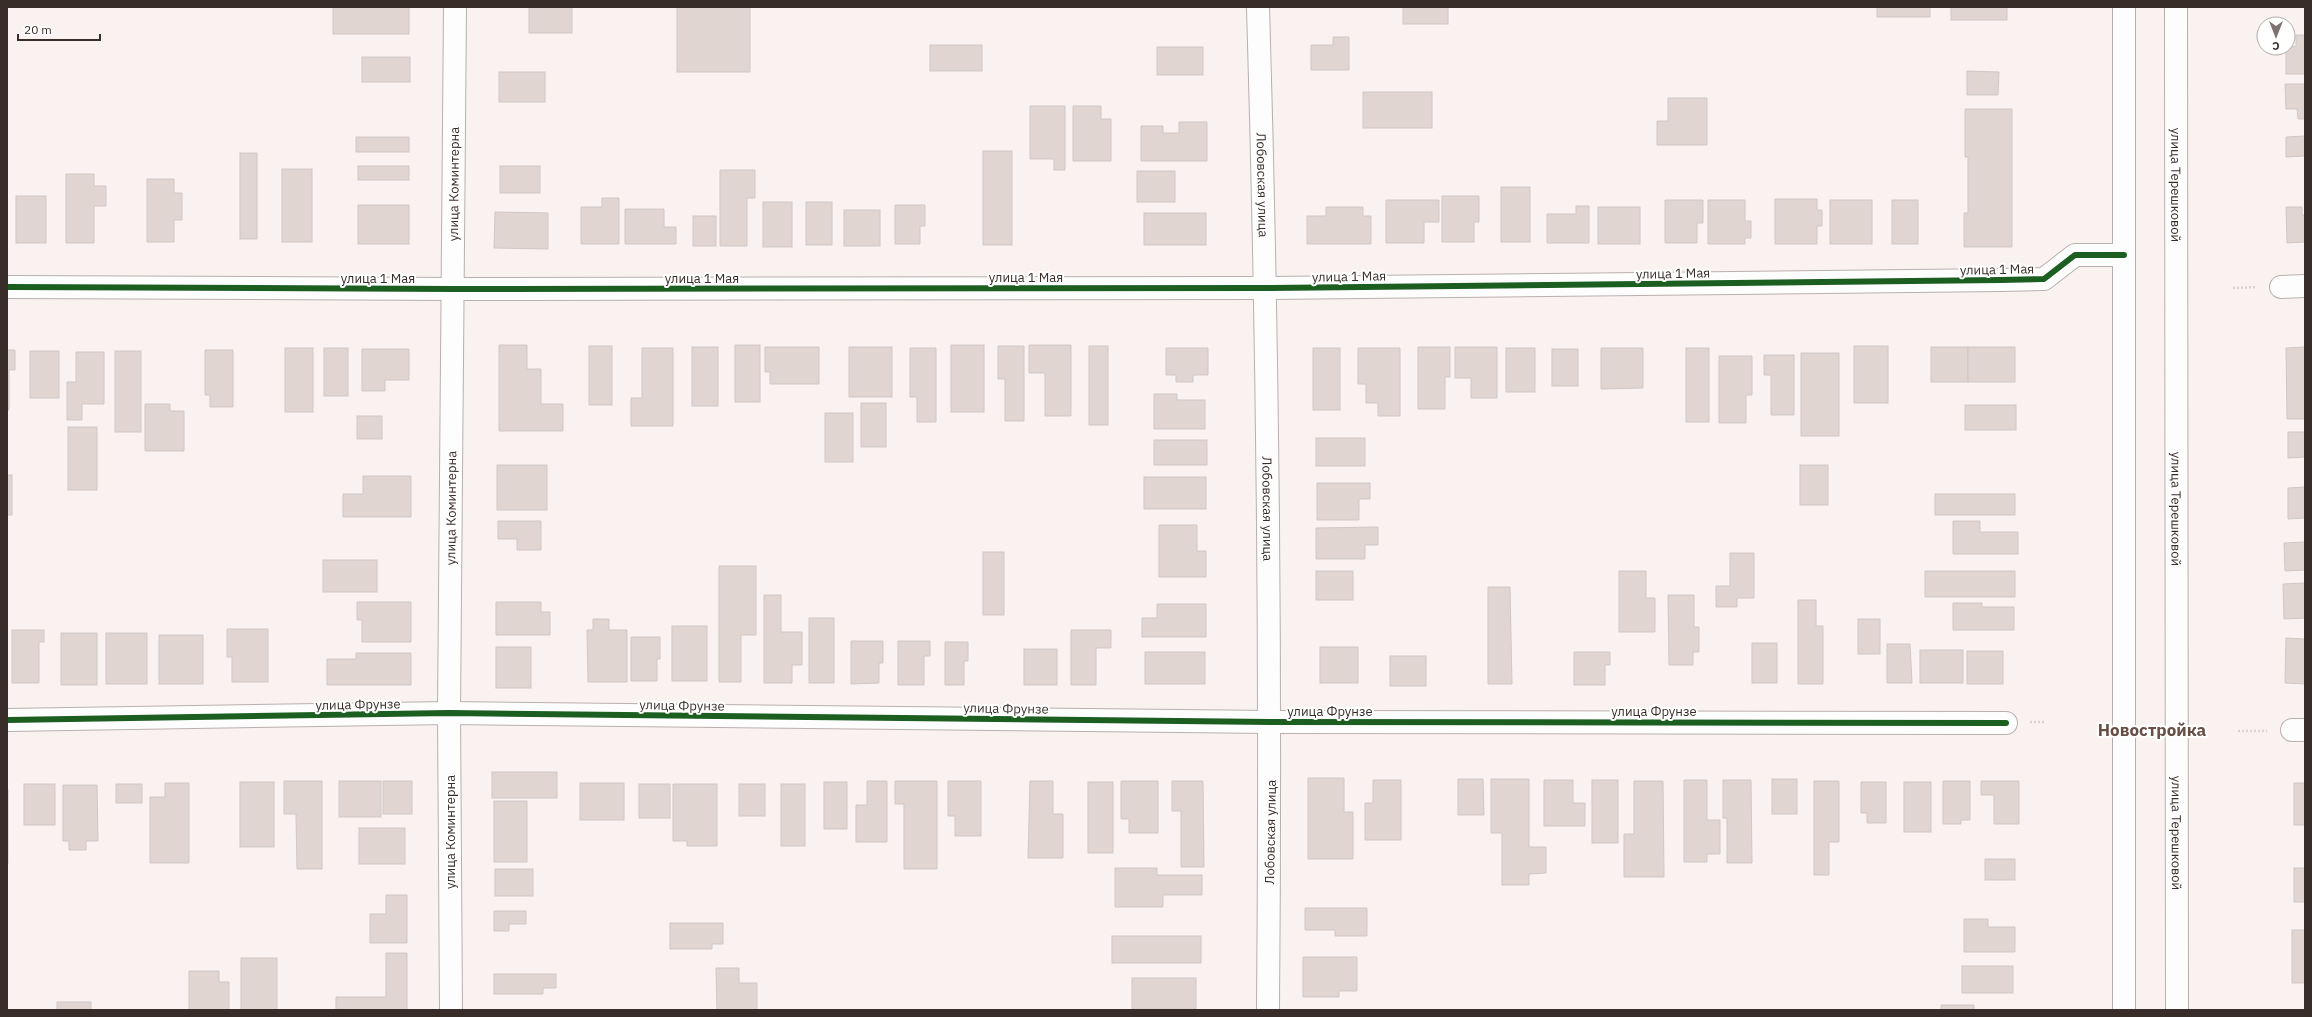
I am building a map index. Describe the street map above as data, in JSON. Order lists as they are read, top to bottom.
{
  "streets": {
    "street": [
      "улица Коминтерна",
      "Лобовская улица",
      "улица Терешковой",
      "улица 1 Мая",
      "улица Фрунзе"
    ]
  },
  "crossings": [
    ["улица Коминтерна", "улица 1 Мая"],
    ["улица Коминтерна", "улица Фрунзе"],
    ["Лобовская улица", "улица 1 Мая"],
    ["Лобовская улица", "улица Фрунзе"]
  ],
  "districts": ["Новостройка"],
  "scale_bar": "20 m",
  "north": "bottom"
}
